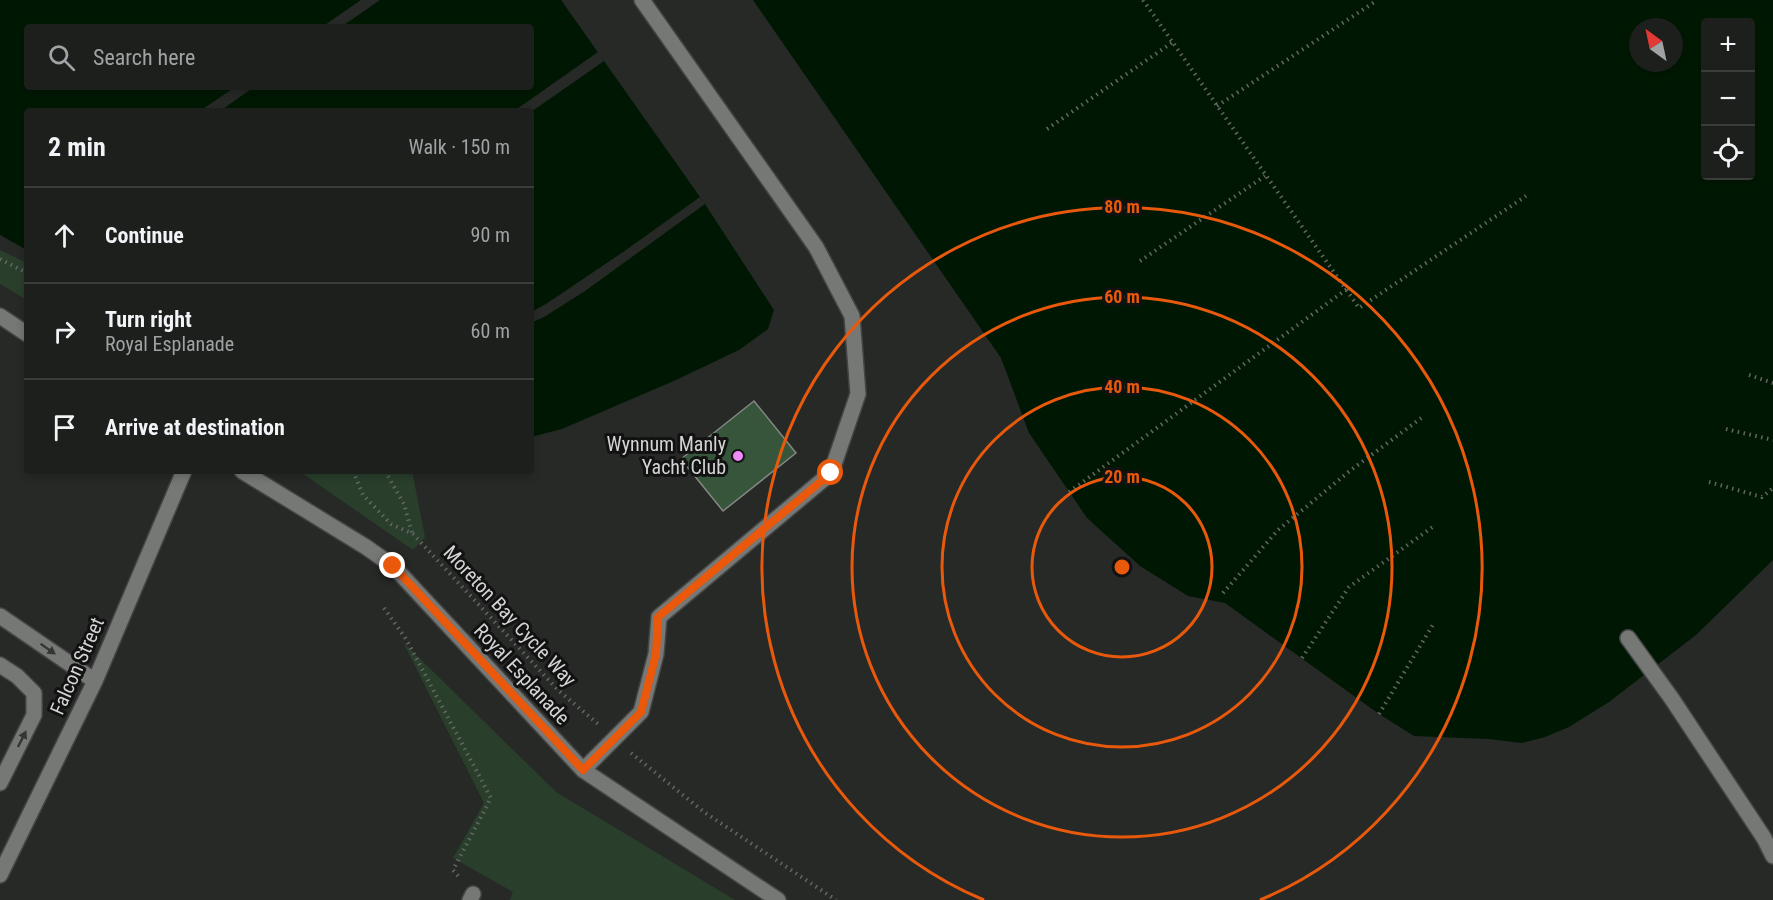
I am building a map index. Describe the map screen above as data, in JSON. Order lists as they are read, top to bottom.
{
  "streets": {
    "street": ["Falcon Street", "Royal Esplanade"],
    "path": ["Moreton Bay Cycle Way"]
  },
  "places": ["Wynnum Manly Yacht Club"],
  "north": "top left",
  "page": {
    "map_buttons": ["+", "−"],
    "search": "Search here",
    "heading": ["2 min", "Walk · 150 m"],
    "list": [
      ["Continue", "90 m"],
      ["Turn right", "Royal Esplanade", "60 m"],
      "Arrive at destination"
    ]
  },
  "rings": [
    "80 m",
    "60 m",
    "40 m",
    "20 m"
  ]
}
